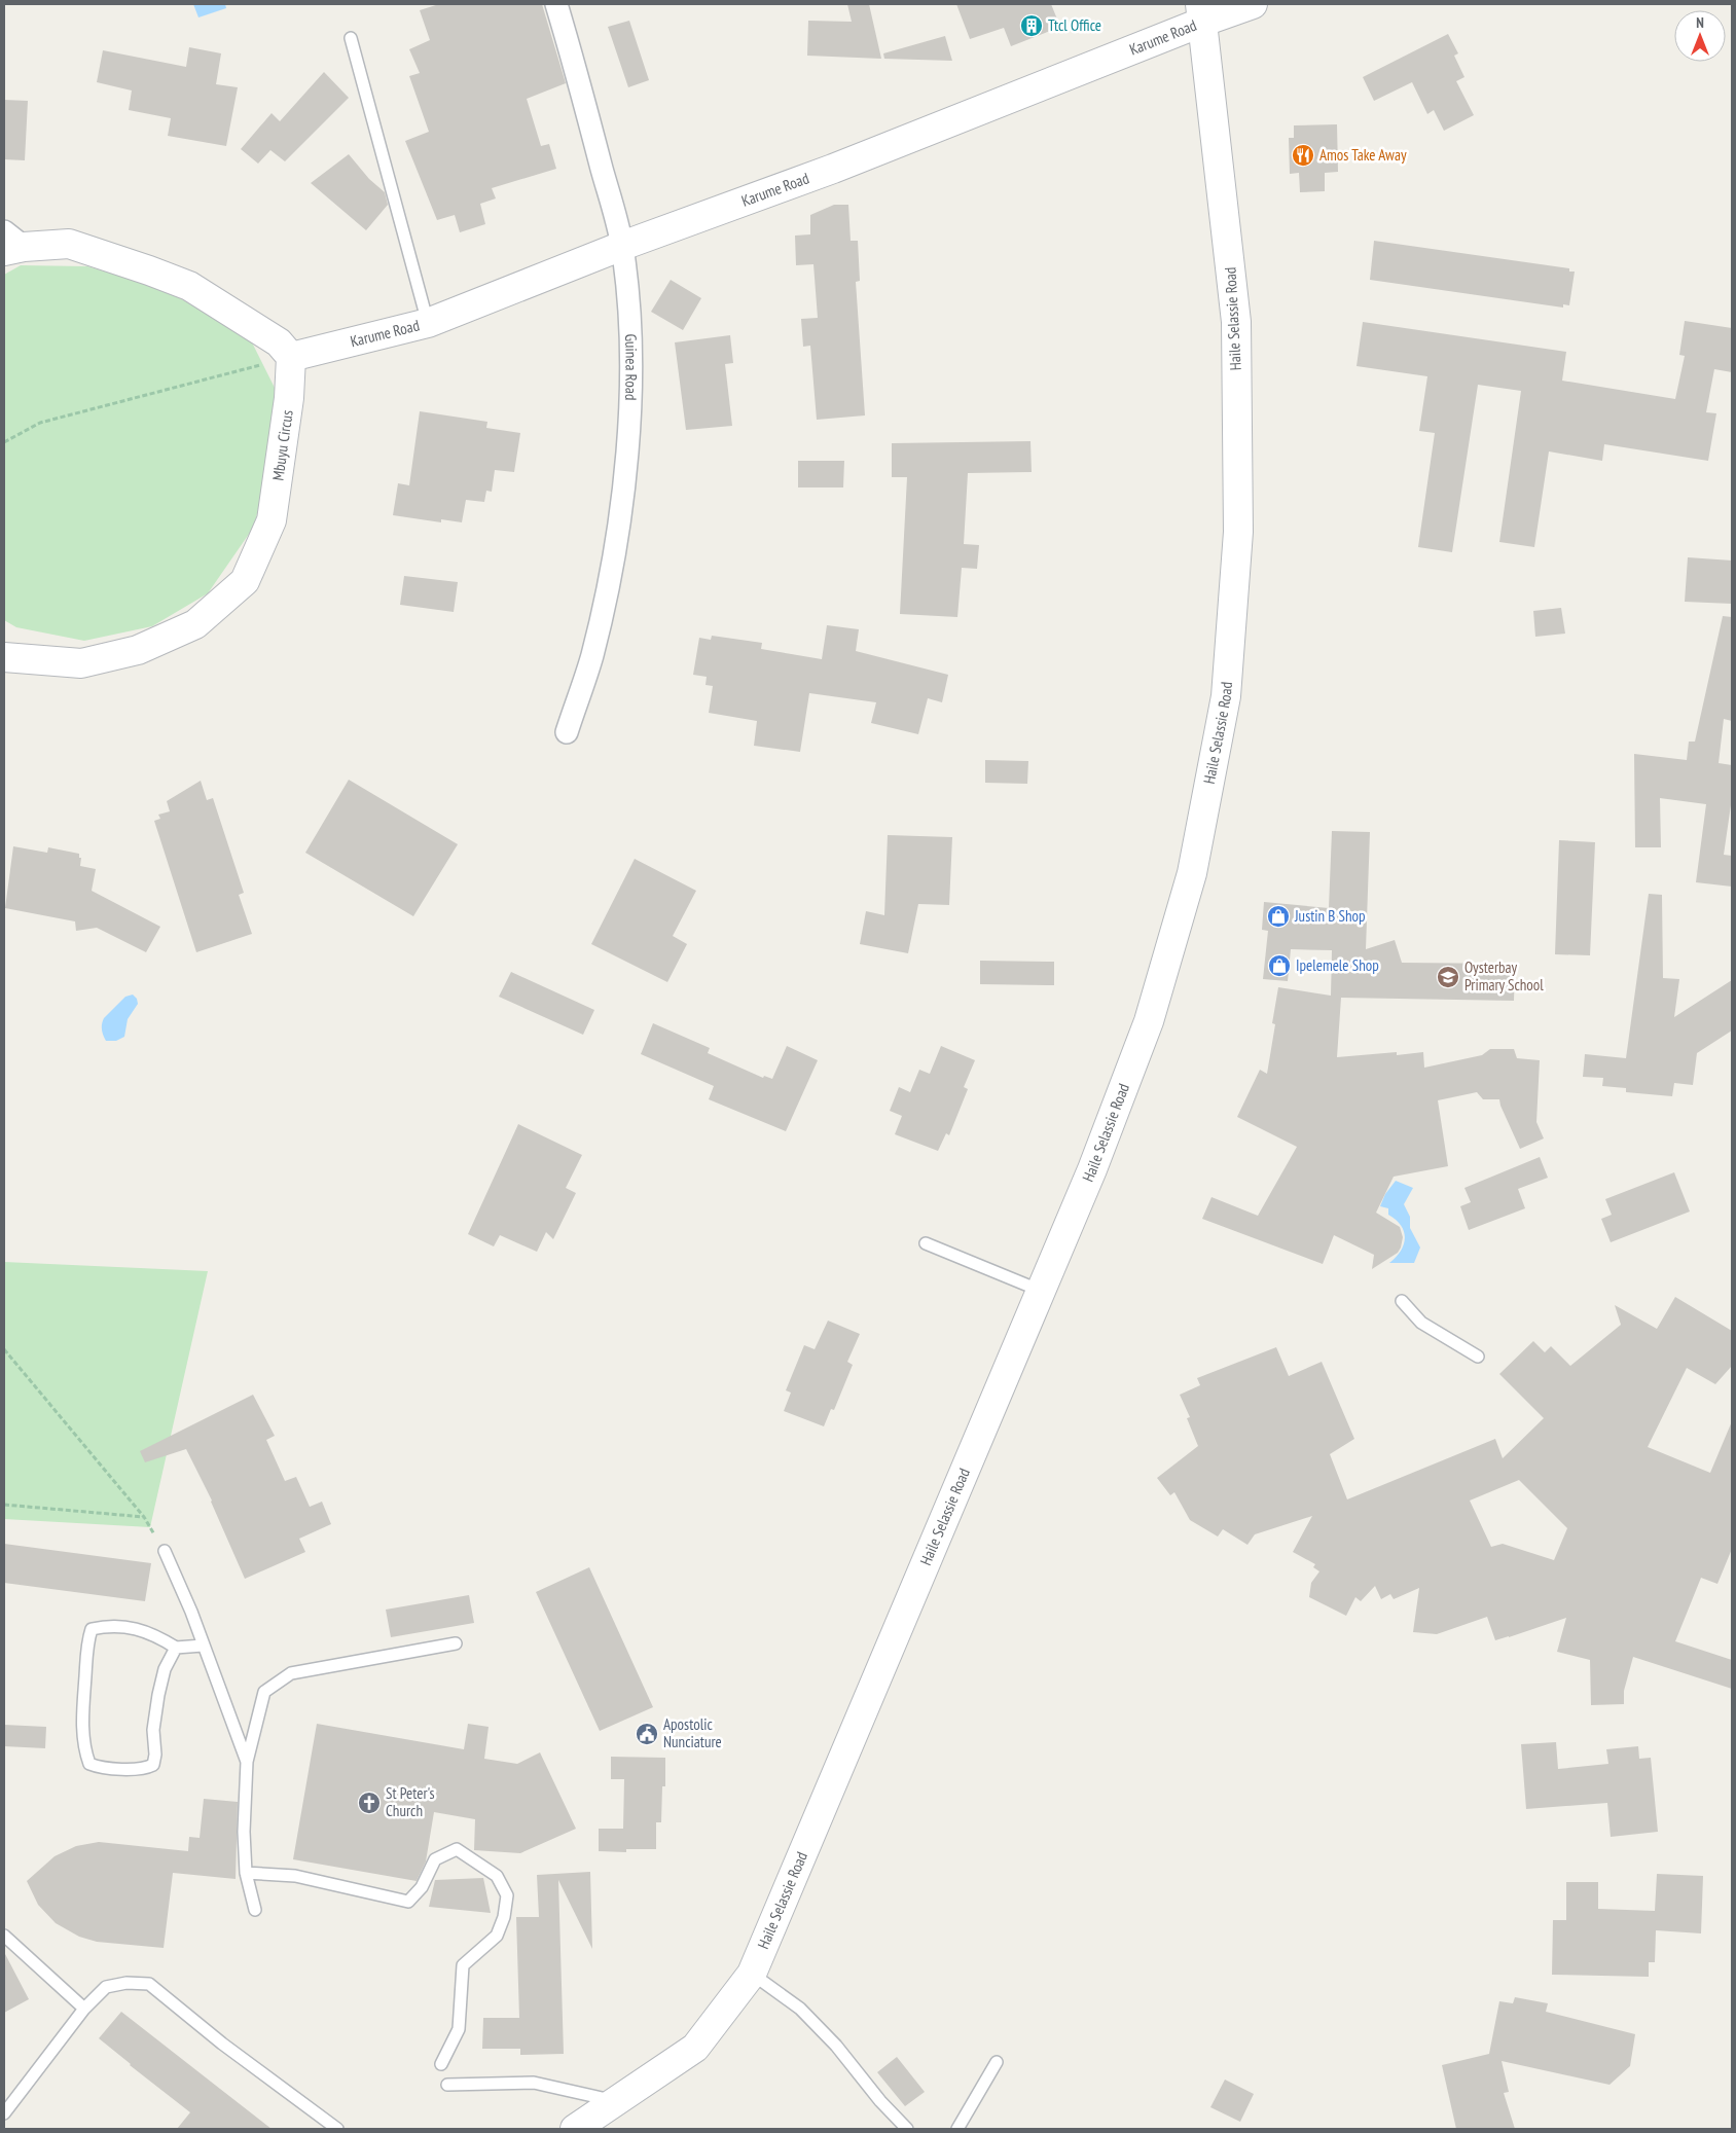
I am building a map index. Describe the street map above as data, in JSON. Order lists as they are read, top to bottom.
{
  "streets": {
    "street": [
      "Karume Road",
      "Haile Selassie Road",
      "Guinea Road",
      "Mbuyu Circus"
    ]
  },
  "crossings": [
    ["Karume Road", "Haile Selassie Road"],
    ["Karume Road", "Guinea Road"],
    ["Karume Road", "Mbuyu Circus"]
  ],
  "places": {
    "building": ["Ttcl Office"],
    "restaurant": ["Amos Take Away"],
    "shop": ["Justin B Shop", "Ipelemele Shop"],
    "school or university": ["Oysterbay Primary School"],
    "public building": ["Apostolic Nunciature"],
    "church": ["St Peter's Church"]
  },
  "north": "top"
}
